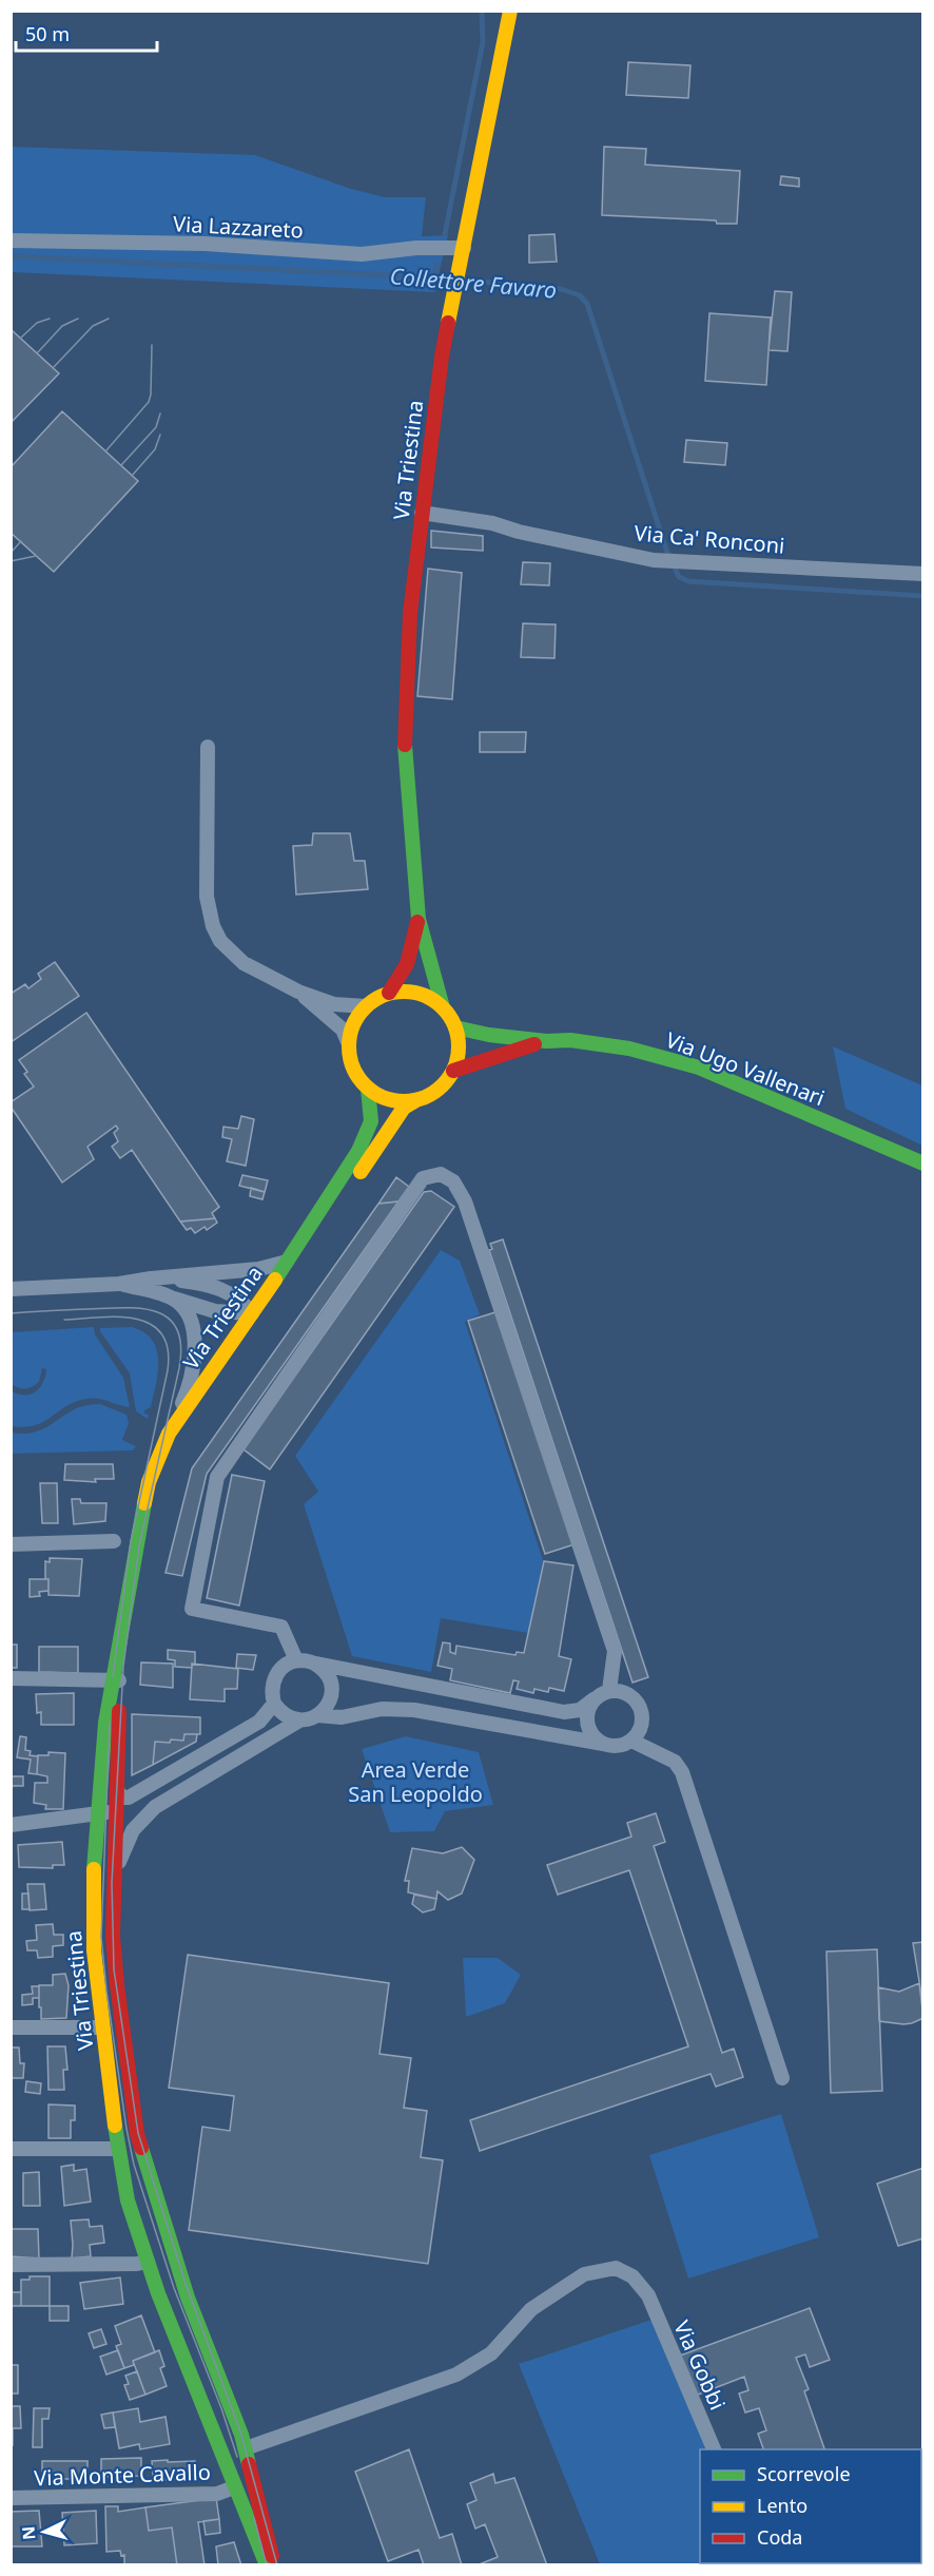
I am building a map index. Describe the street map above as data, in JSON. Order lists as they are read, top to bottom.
{
  "streets": {
    "street": [
      "Via Lazzareto",
      "Via Triestina",
      "Via Ca' Ronconi",
      "Via Ugo Vallenari",
      "Via Gobbi",
      "Via Monte Cavallo"
    ]
  },
  "crossings": [
    ["Via Lazzareto", "Via Triestina"],
    ["Via Triestina", "Via Ca' Ronconi"],
    ["Via Triestina", "Via Ugo Vallenari"],
    ["Via Triestina", "Via Gobbi"],
    ["Via Triestina", "Via Monte Cavallo"]
  ],
  "water": ["Collettore Favaro"],
  "parks": ["Area Verde San Leopoldo"],
  "legend": ["Scorrevole", "Lento", "Coda"],
  "scale_bar": "50 m",
  "north": "left"
}
